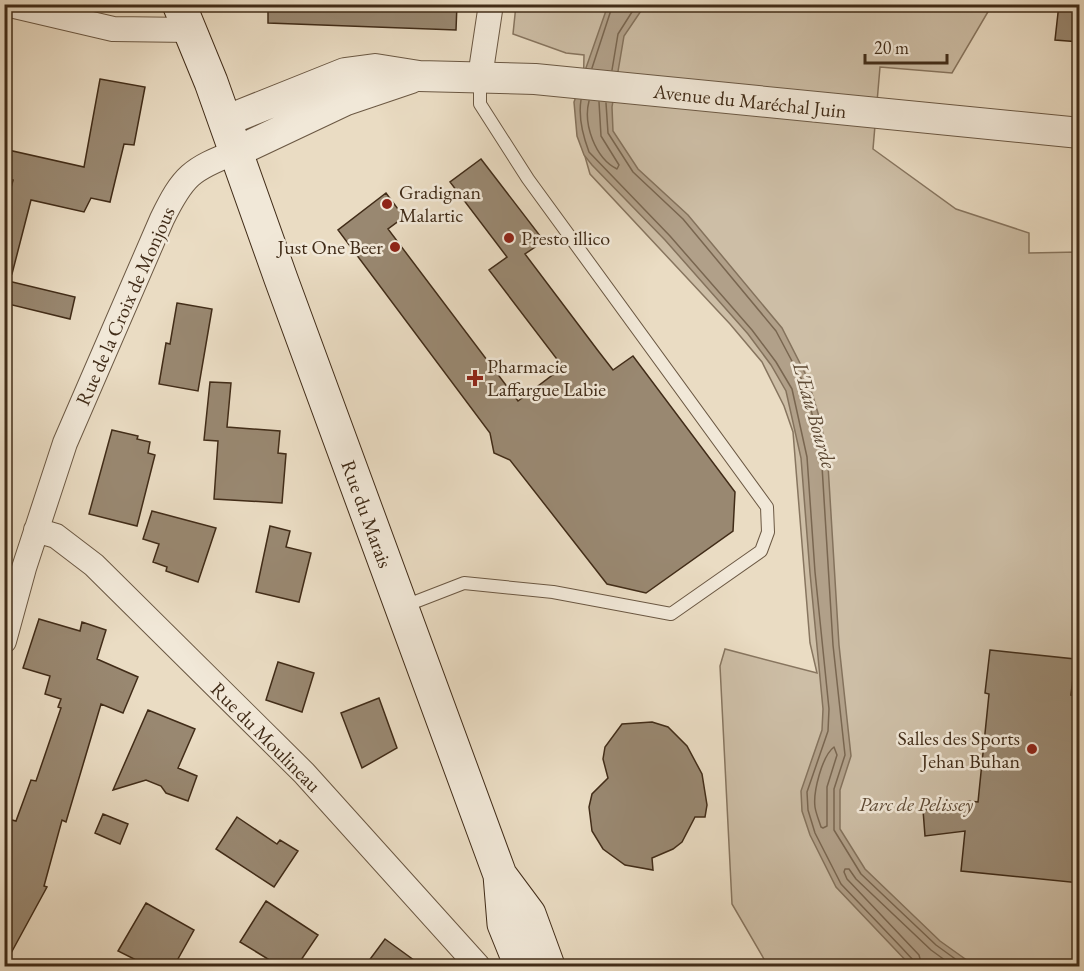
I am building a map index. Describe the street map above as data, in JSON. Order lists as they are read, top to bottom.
{
  "streets": {
    "main road": ["Rue du Marais"],
    "street": ["Avenue du Maréchal Juin", "Rue de la Croix de Monjous", "Rue du Moulineau"]
  },
  "crossings": [
    ["Avenue du Maréchal Juin", "Rue de la Croix de Monjous"],
    ["Avenue du Maréchal Juin", "Rue du Marais"],
    ["Rue de la Croix de Monjous", "Rue du Marais"],
    ["Rue de la Croix de Monjous", "Rue du Moulineau"]
  ],
  "water": ["L'Eau Bourde"],
  "parks": ["Parc de Pelissey"],
  "places": {
    "other": [
      "Gradignan Malartic",
      "Presto illico",
      "Just One Beer",
      "Salles des Sports Jehan Buhan"
    ],
    "health": ["Pharmacie Laffargue Labie"]
  },
  "scale_bar": "20 m"
}
